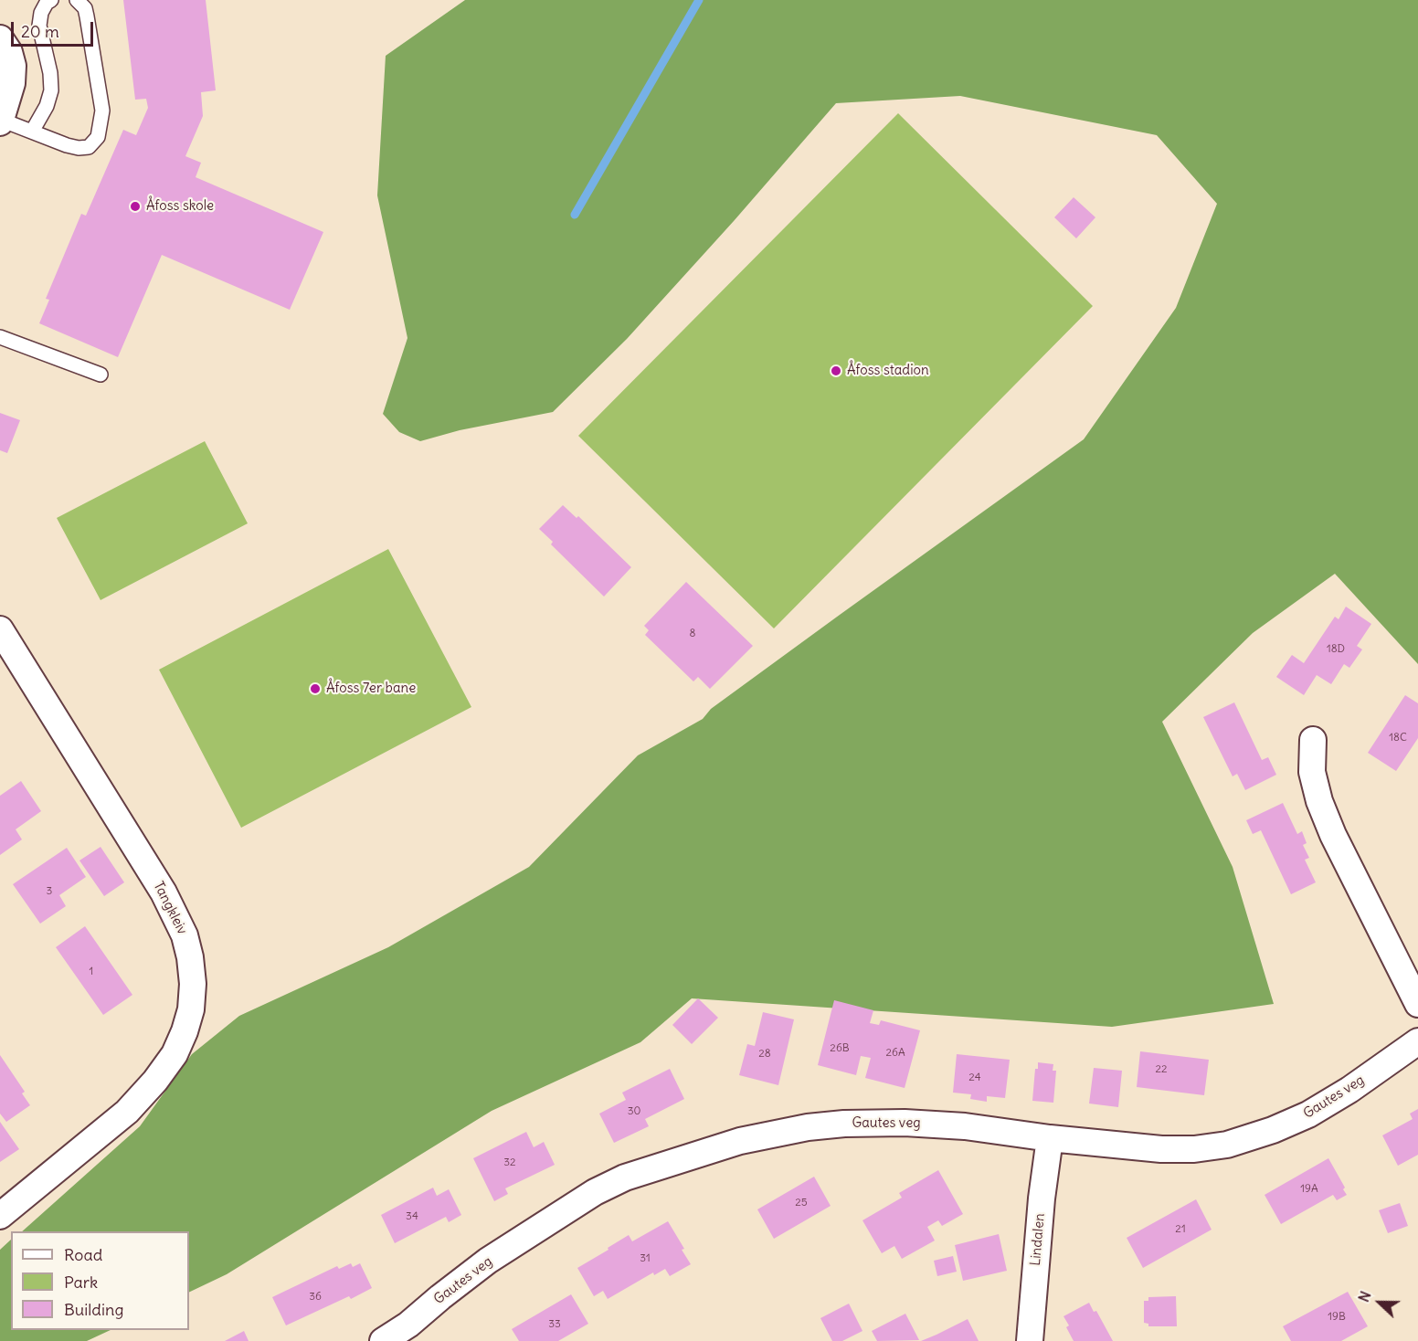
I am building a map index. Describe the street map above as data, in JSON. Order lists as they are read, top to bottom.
{
  "streets": {
    "street": ["Tangkleiv", "Gautes veg", "Lindalen"]
  },
  "crossings": [
    ["Gautes veg", "Lindalen"]
  ],
  "places": ["Åfoss skole", "Åfoss stadion", "Åfoss 7er bane"],
  "house_numbers": [
    "8",
    "18D",
    "18C",
    "3",
    "1",
    "26B",
    "26A",
    "28",
    "22",
    "24",
    "30",
    "32",
    "19A",
    "25",
    "34",
    "21",
    "31",
    "36",
    "19B",
    "33"
  ],
  "legend": ["Road", "Park", "Building"],
  "scale_bar": "20 m",
  "north": "left"
}
